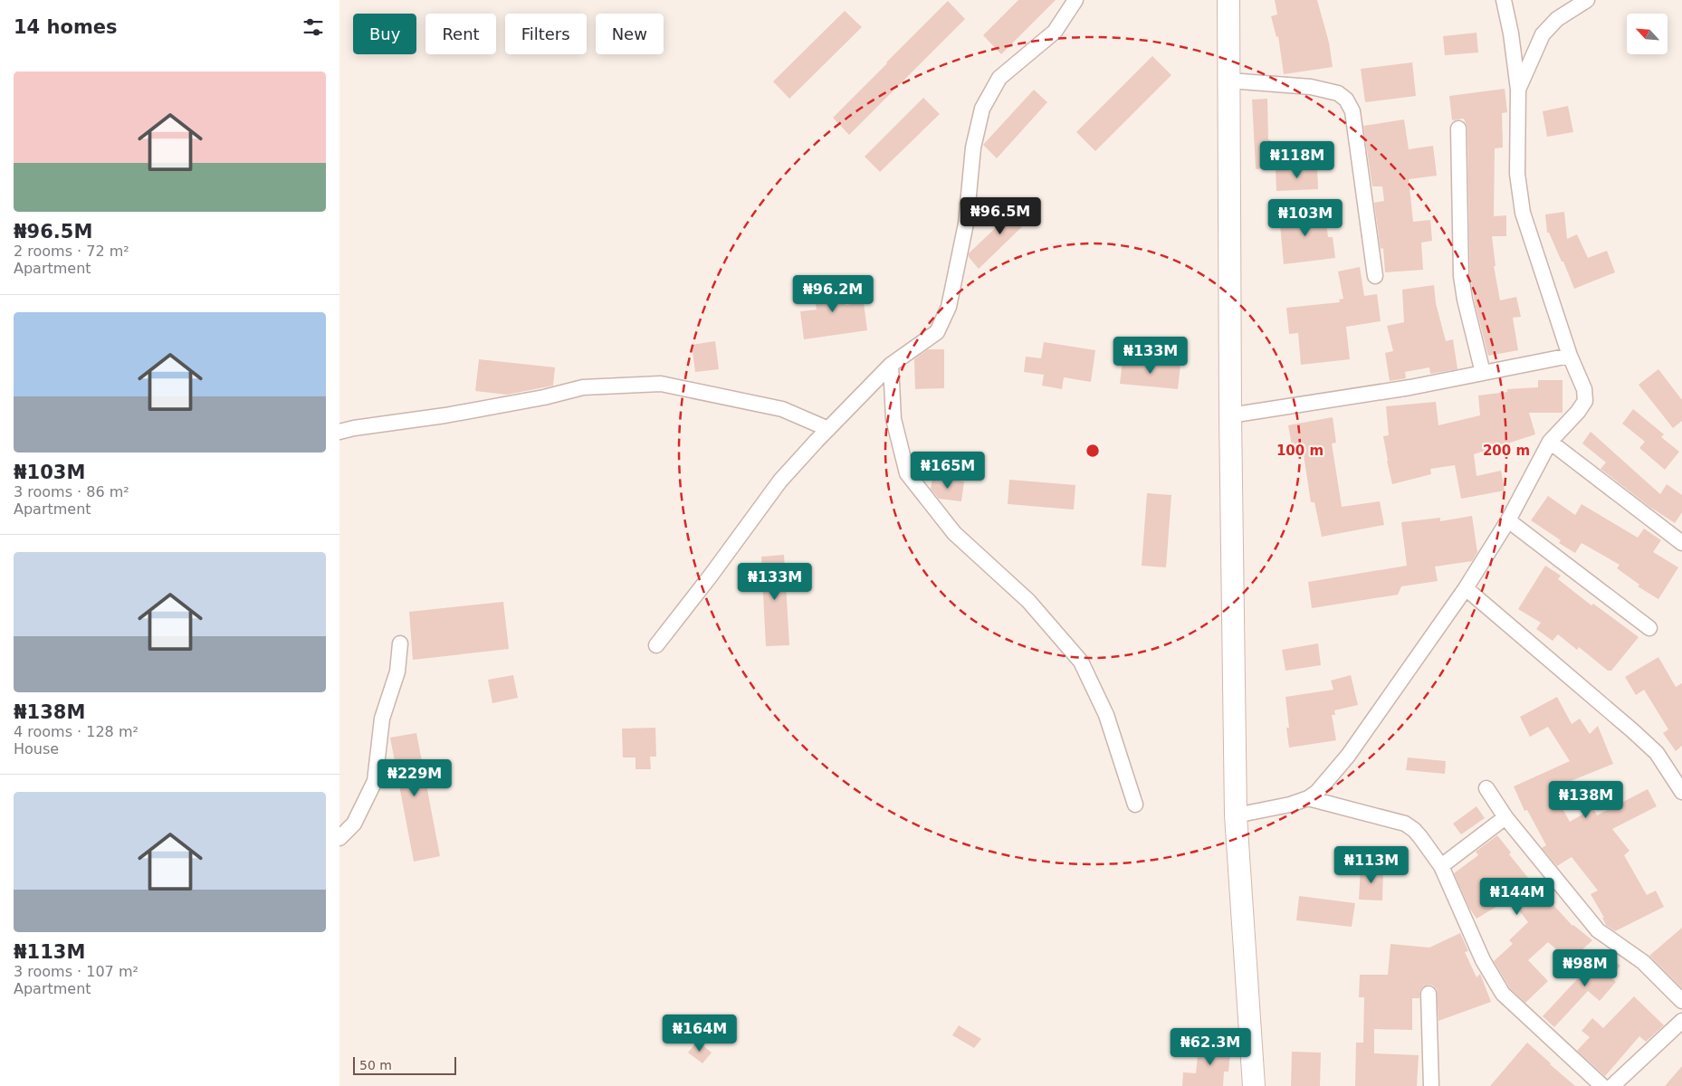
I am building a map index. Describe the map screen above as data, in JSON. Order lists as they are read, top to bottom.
{
  "scale_bar": "50 m",
  "north": "top left",
  "page": {
    "heading": "14 homes",
    "chip": [
      "Buy",
      "Rent",
      "Filters",
      "New"
    ],
    "list": [
      {
        "name": "₦96.5M",
        "note": "2 rooms · 72 m² · Apartment"
      },
      {
        "name": "₦103M",
        "note": "3 rooms · 86 m² · Apartment"
      },
      {
        "name": "₦138M",
        "note": "4 rooms · 128 m² · House"
      },
      {
        "name": "₦113M",
        "note": "3 rooms · 107 m² · Apartment"
      }
    ],
    "price": [
      "₦118M",
      "₦96.5M",
      "₦103M",
      "₦96.2M",
      "₦133M",
      "₦165M",
      "₦133M",
      "₦229M",
      "₦138M",
      "₦113M",
      "₦144M",
      "₦98M",
      "₦164M",
      "₦62.3M"
    ],
    "scale": "50 m"
  },
  "rings": ["100 m", "200 m"]
}
